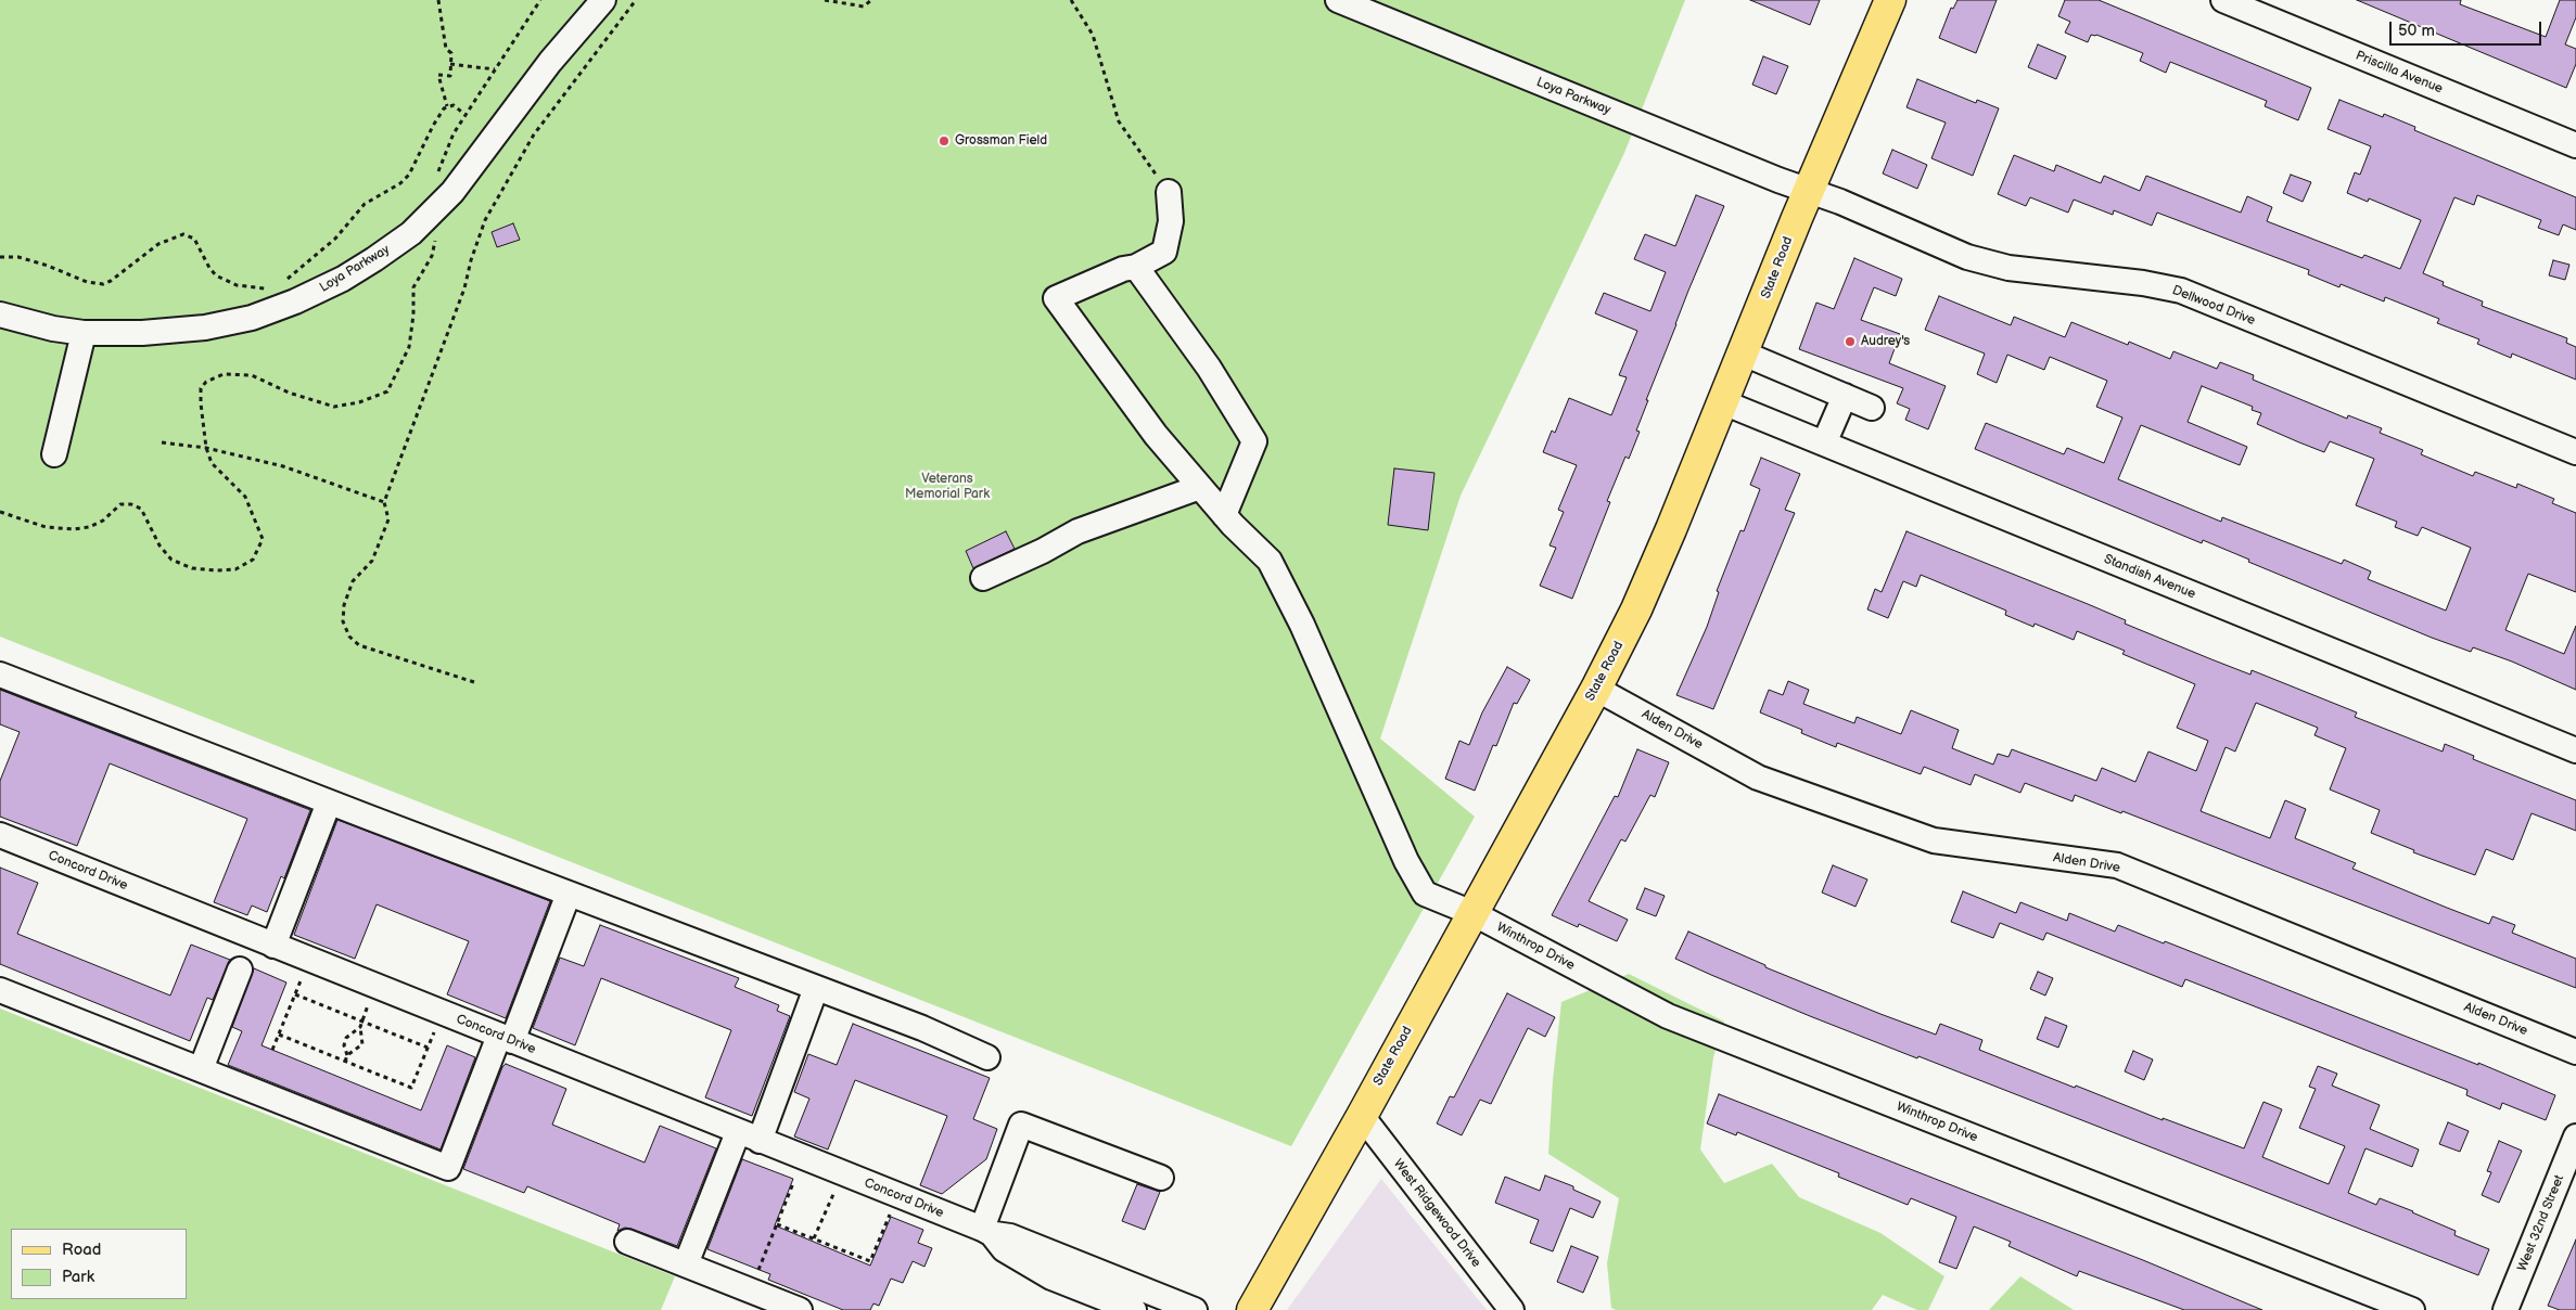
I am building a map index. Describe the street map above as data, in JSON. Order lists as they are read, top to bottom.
{
  "streets": {
    "main road": ["State Road"],
    "street": [
      "Priscilla Avenue",
      "Loya Parkway",
      "Dellwood Drive",
      "Standish Avenue",
      "Alden Drive",
      "Concord Drive",
      "Winthrop Drive",
      "West Ridgewood Drive",
      "West 32nd Street"
    ]
  },
  "crossings": [
    ["Loya Parkway", "State Road"],
    ["Loya Parkway", "Dellwood Drive"],
    ["State Road", "Dellwood Drive"],
    ["State Road", "Standish Avenue"],
    ["State Road", "Alden Drive"],
    ["State Road", "Winthrop Drive"],
    ["State Road", "West Ridgewood Drive"]
  ],
  "parks": ["Veterans Memorial Park"],
  "places": ["Grossman Field", "Audrey's"],
  "legend": ["Road", "Park"],
  "scale_bar": "50 m"
}
